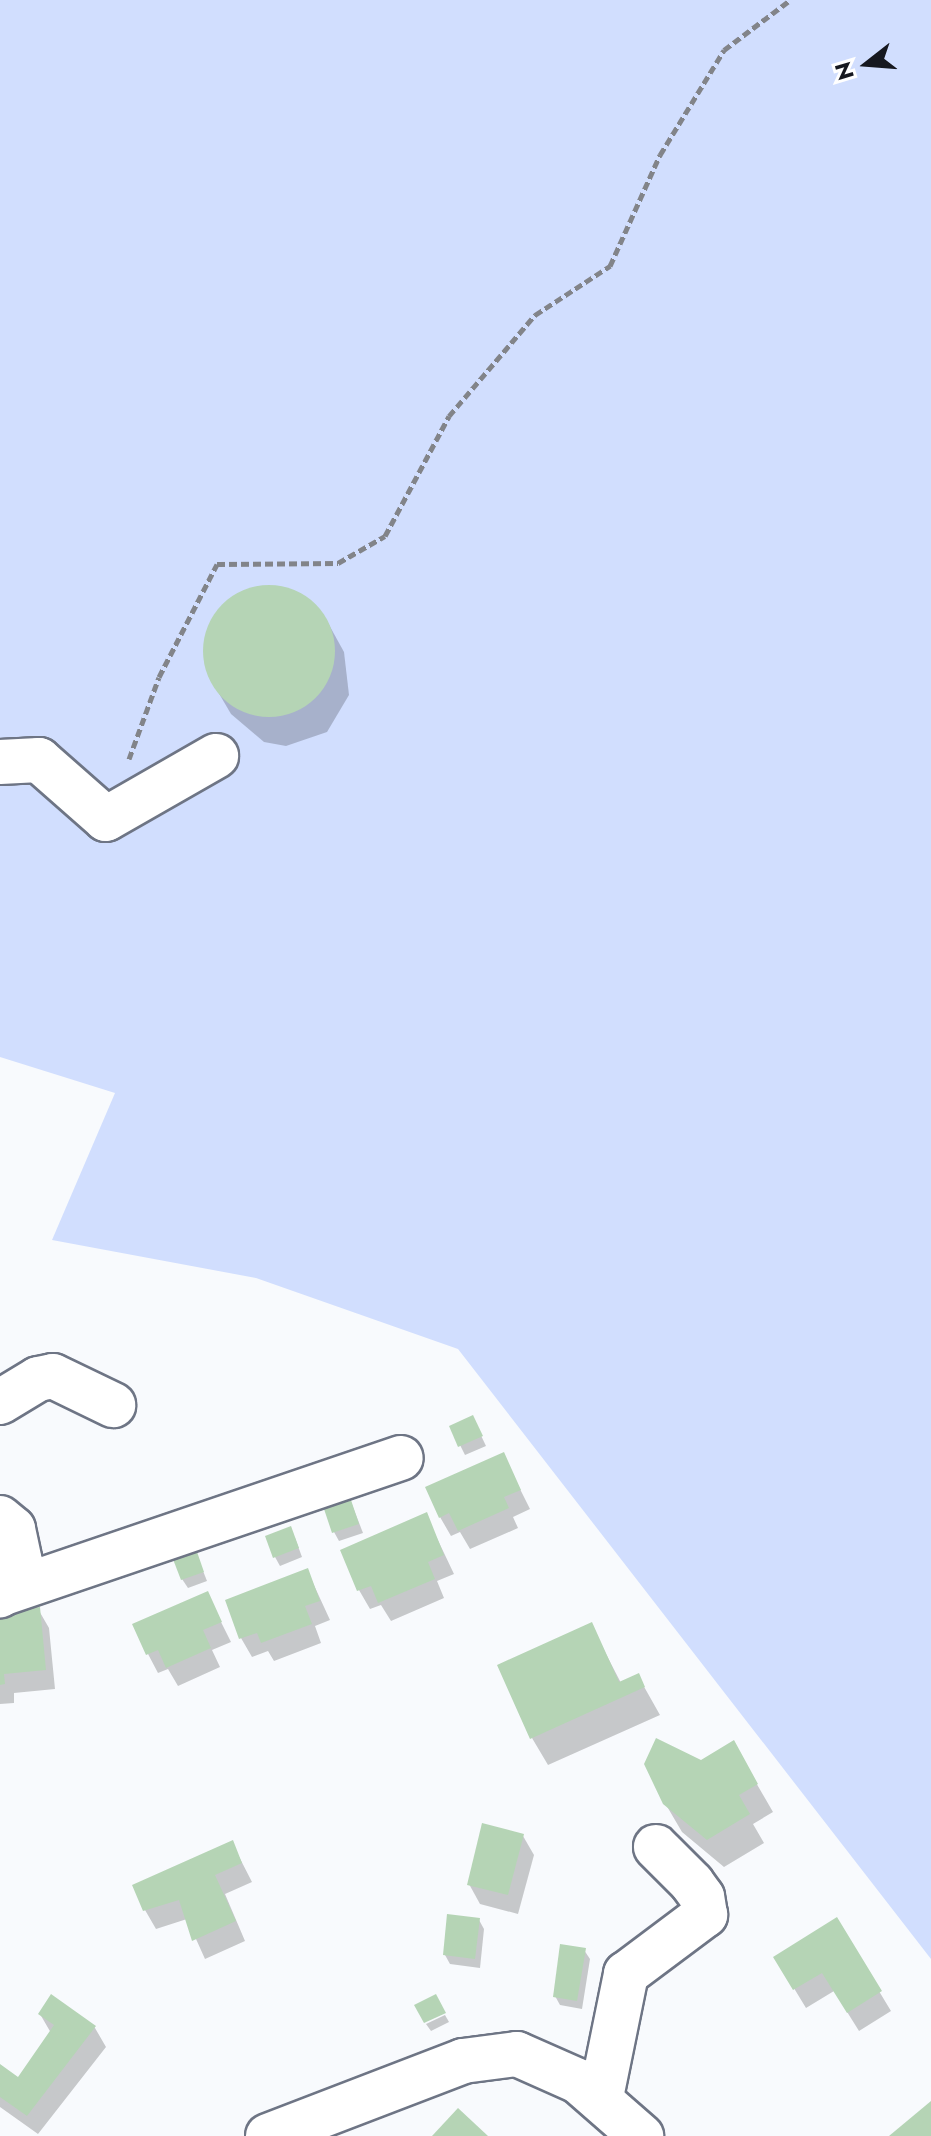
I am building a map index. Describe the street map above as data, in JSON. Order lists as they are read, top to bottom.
{
  "north": "left"
}
